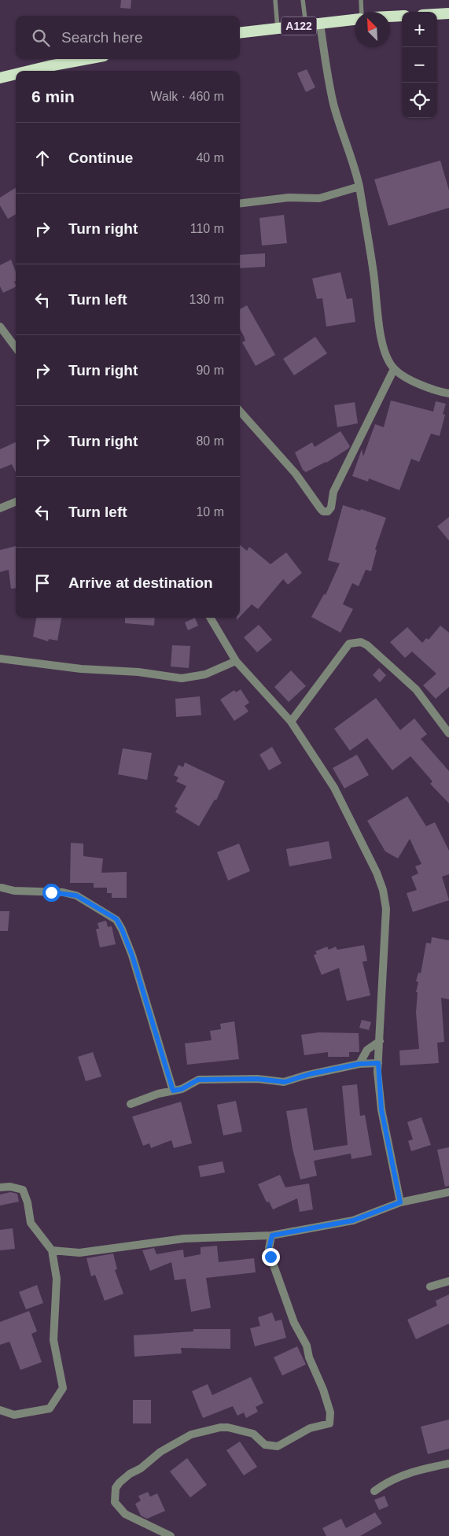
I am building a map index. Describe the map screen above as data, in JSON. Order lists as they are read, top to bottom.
{
  "streets": {
    "highway": ["A122"]
  },
  "north": "top left",
  "page": {
    "map_buttons": ["+", "−"],
    "search": "Search here",
    "heading": ["6 min", "Walk · 460 m"],
    "list": [
      ["Continue", "40 m"],
      ["Turn right", "110 m"],
      ["Turn left", "130 m"],
      ["Turn right", "90 m"],
      ["Turn right", "80 m"],
      ["Turn left", "10 m"],
      "Arrive at destination"
    ]
  }
}
